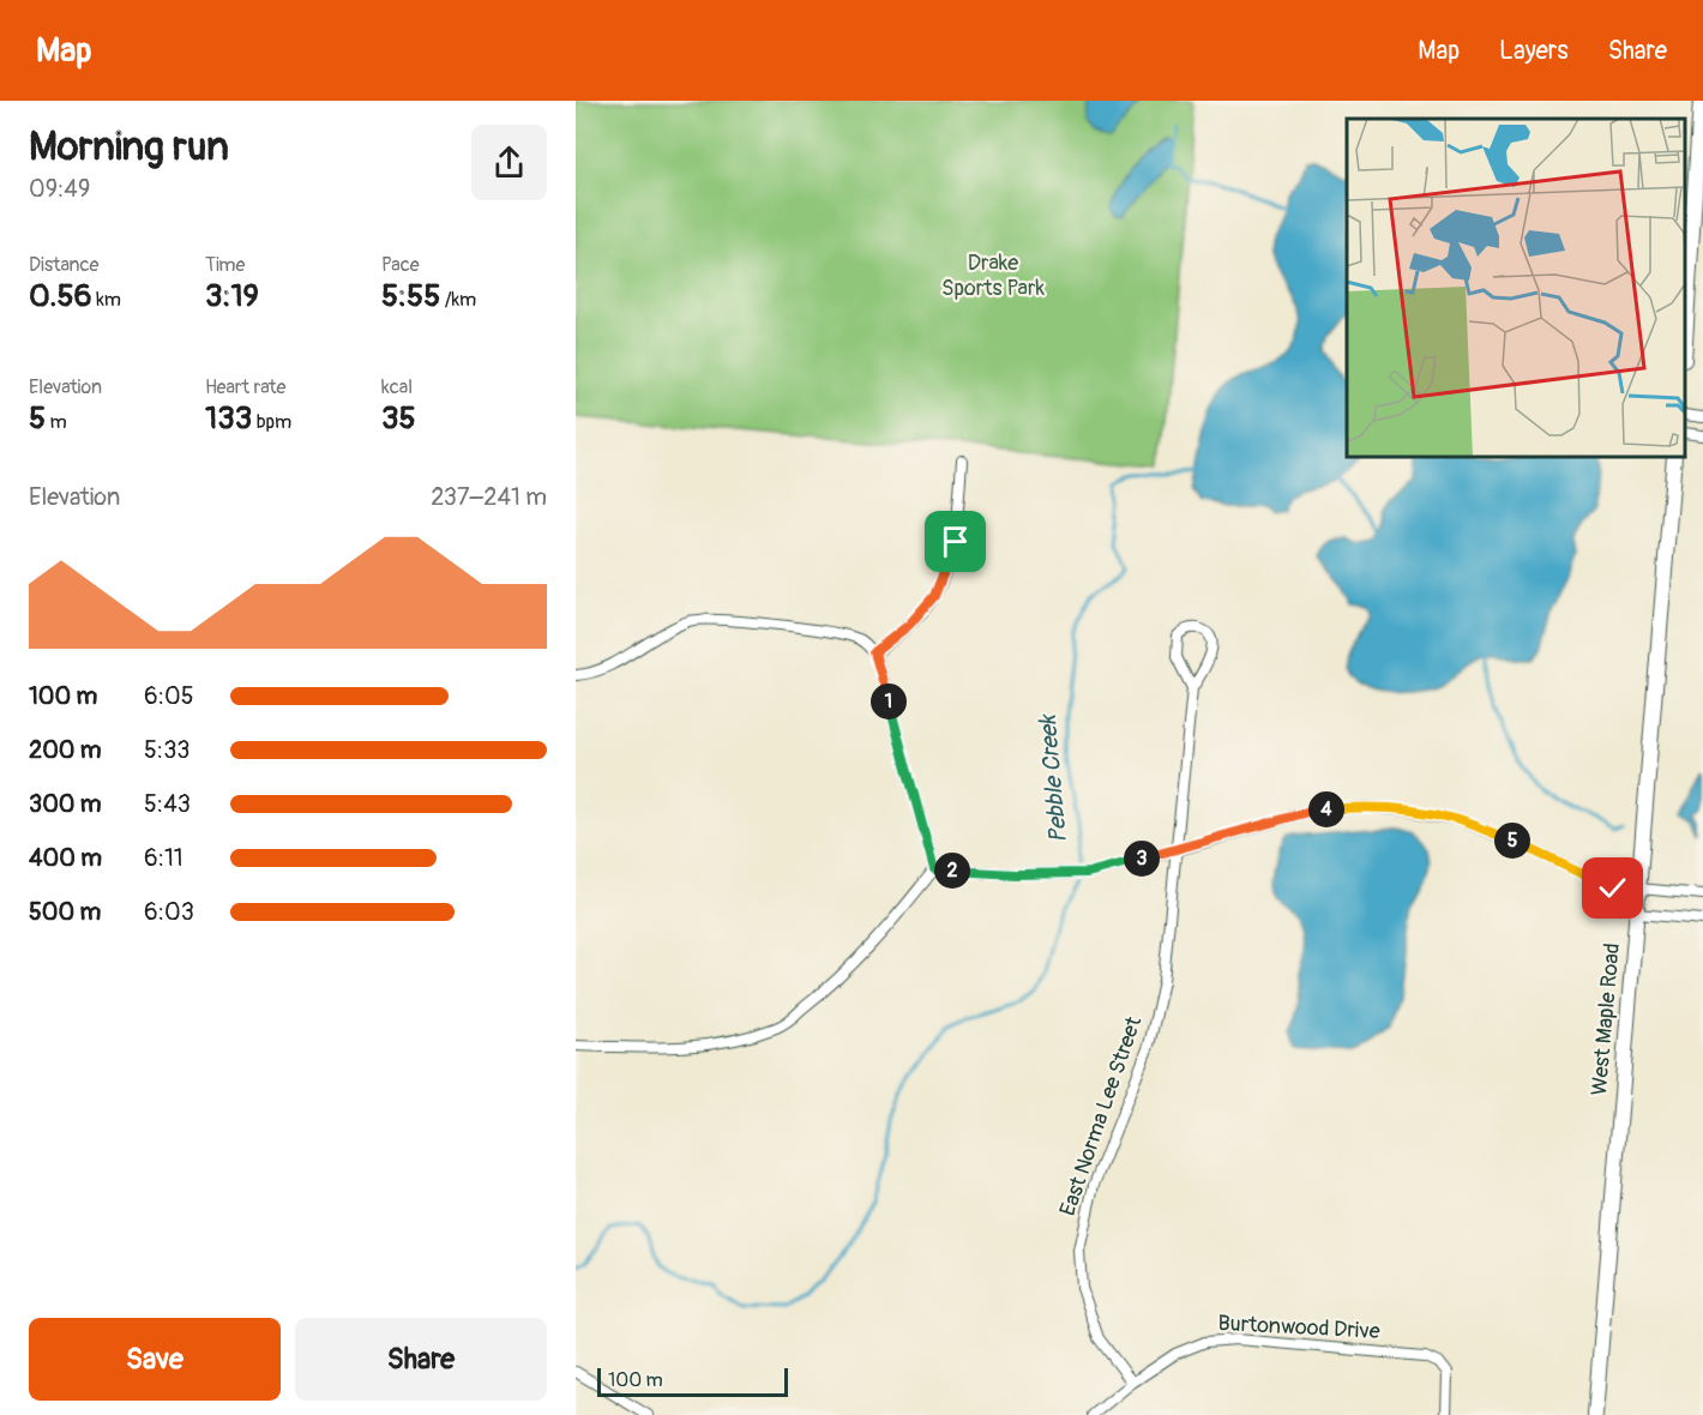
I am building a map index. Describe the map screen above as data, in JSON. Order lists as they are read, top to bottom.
{
  "streets": {
    "main road": ["West Maple Road"],
    "street": ["East Norma Lee Street", "Burtonwood Drive"]
  },
  "crossings": [
    ["East Norma Lee Street", "Burtonwood Drive"]
  ],
  "water": ["Pebble Creek"],
  "parks": ["Drake Sports Park"],
  "scale_bar": "100 m",
  "page": {
    "header": "Map",
    "nav": ["Map", "Layers", "Share"],
    "heading": ["Morning run", "09:49"],
    "stats": [
      ["Distance", "0.56 km"],
      ["Time", "3:19"],
      ["Pace", "5:55 /km"],
      ["Elevation", "5 m"],
      ["Heart rate", "133 bpm"],
      ["kcal", "35"]
    ],
    "chart": ["Elevation", "237–241 m"],
    "list": [
      {
        "name": "100 m",
        "note": "6:05"
      },
      {
        "name": "200 m",
        "note": "5:33"
      },
      {
        "name": "300 m",
        "note": "5:43"
      },
      {
        "name": "400 m",
        "note": "6:11"
      },
      {
        "name": "500 m",
        "note": "6:03"
      }
    ],
    "pins": [
      "1",
      "4",
      "5",
      "3",
      "2"
    ],
    "buttons": ["Save", "Share"],
    "scale": "100 m"
  }
}
